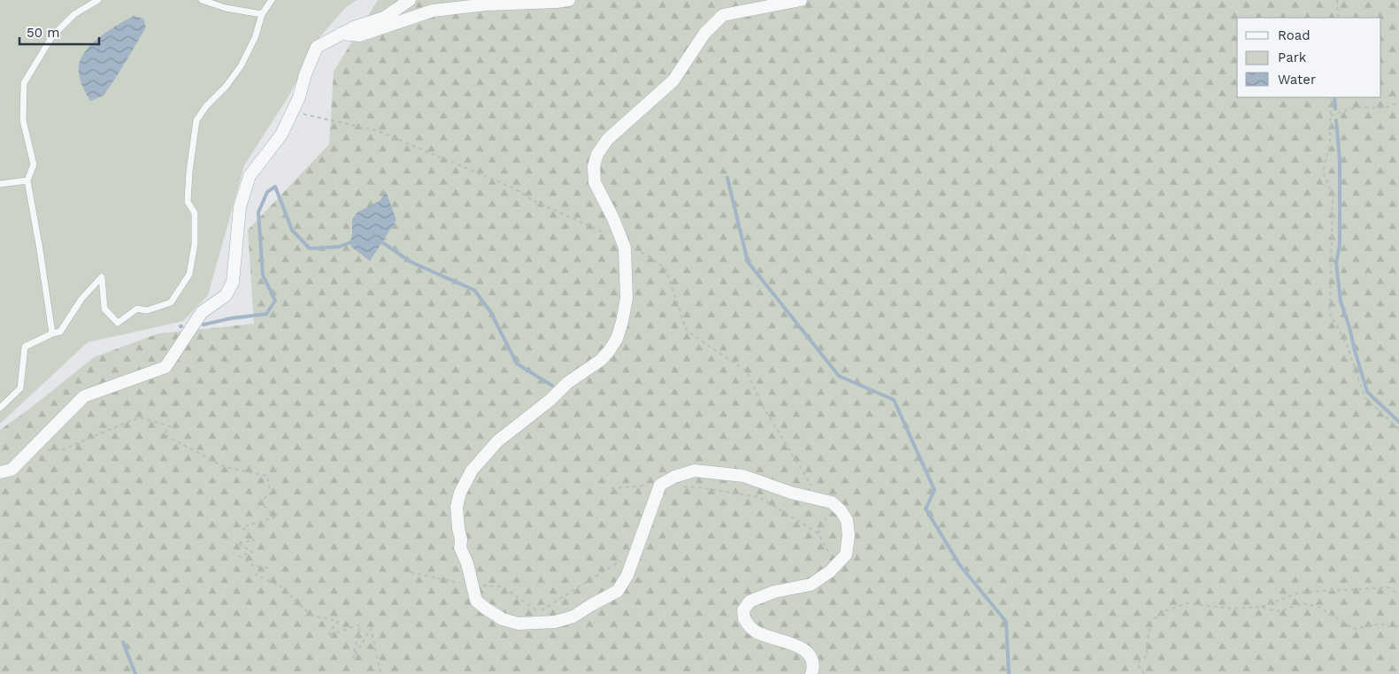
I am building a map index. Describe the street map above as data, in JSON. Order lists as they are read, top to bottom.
{
  "legend": ["Road", "Park", "Water"],
  "scale_bar": "50 m"
}
